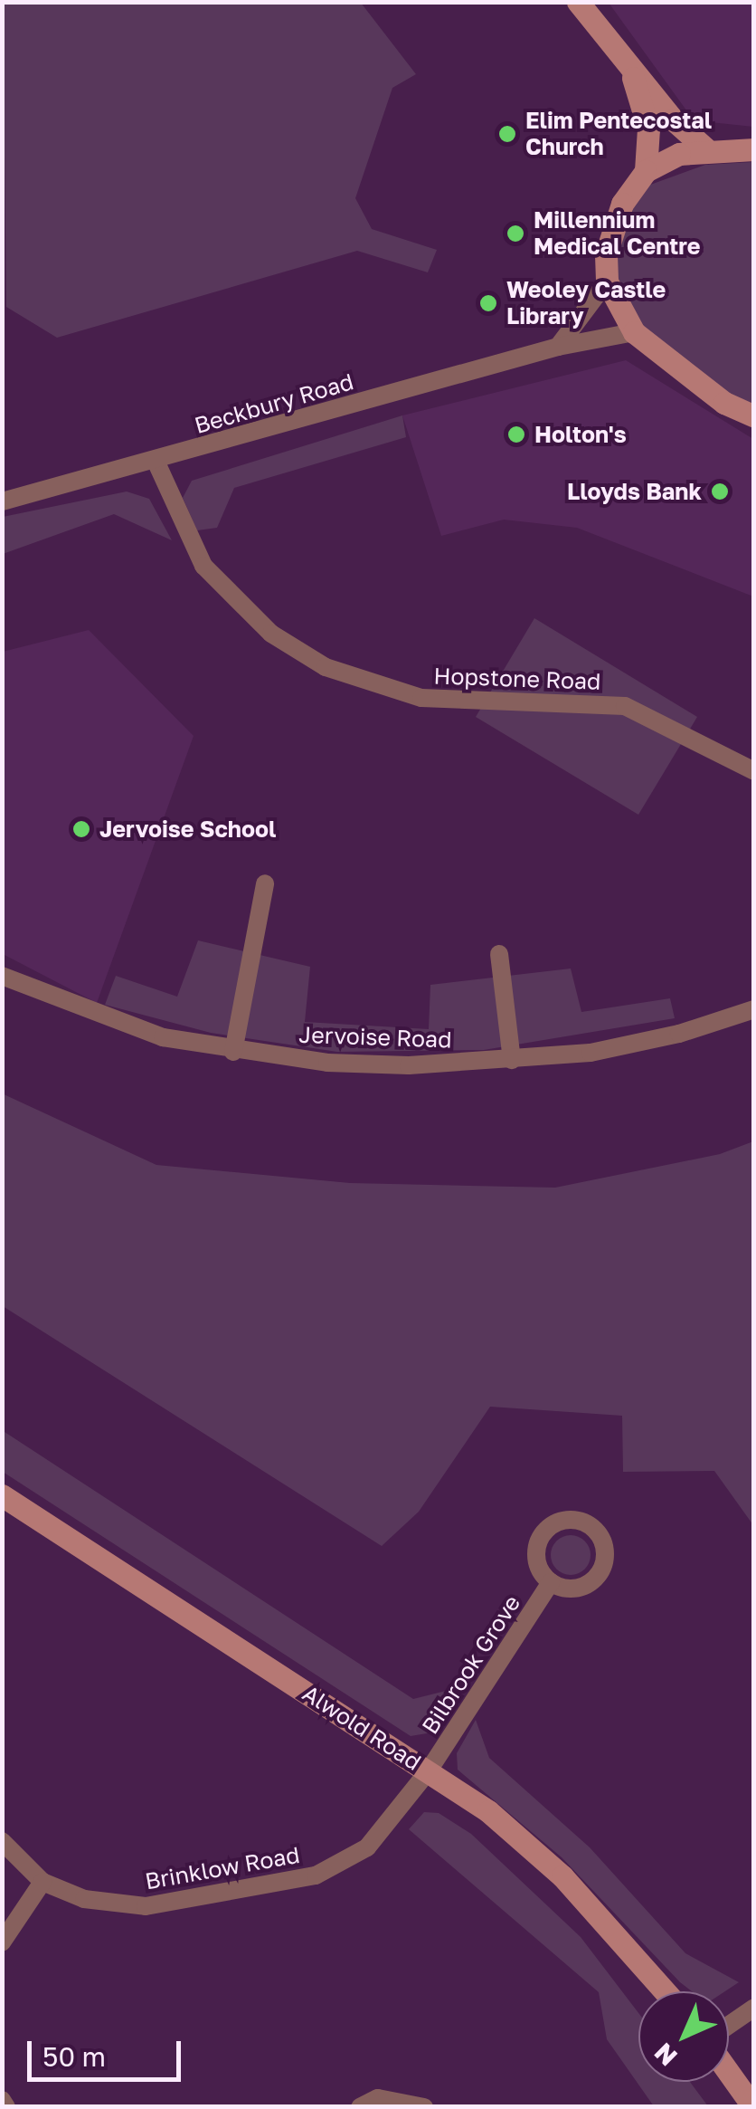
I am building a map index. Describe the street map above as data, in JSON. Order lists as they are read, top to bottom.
{
  "streets": {
    "street": [
      "Beckbury Road",
      "Hopstone Road",
      "Jervoise Road",
      "Bilbrook Grove",
      "Alwold Road",
      "Brinklow Road"
    ]
  },
  "crossings": [
    ["Beckbury Road", "Hopstone Road"],
    ["Bilbrook Grove", "Alwold Road"],
    ["Bilbrook Grove", "Brinklow Road"],
    ["Alwold Road", "Brinklow Road"]
  ],
  "places": [
    "Elim Pentecostal Church",
    "Millennium Medical Centre",
    "Weoley Castle Library",
    "Holton's",
    "Lloyds Bank",
    "Jervoise School"
  ],
  "scale_bar": "50 m",
  "north": "bottom left"
}
